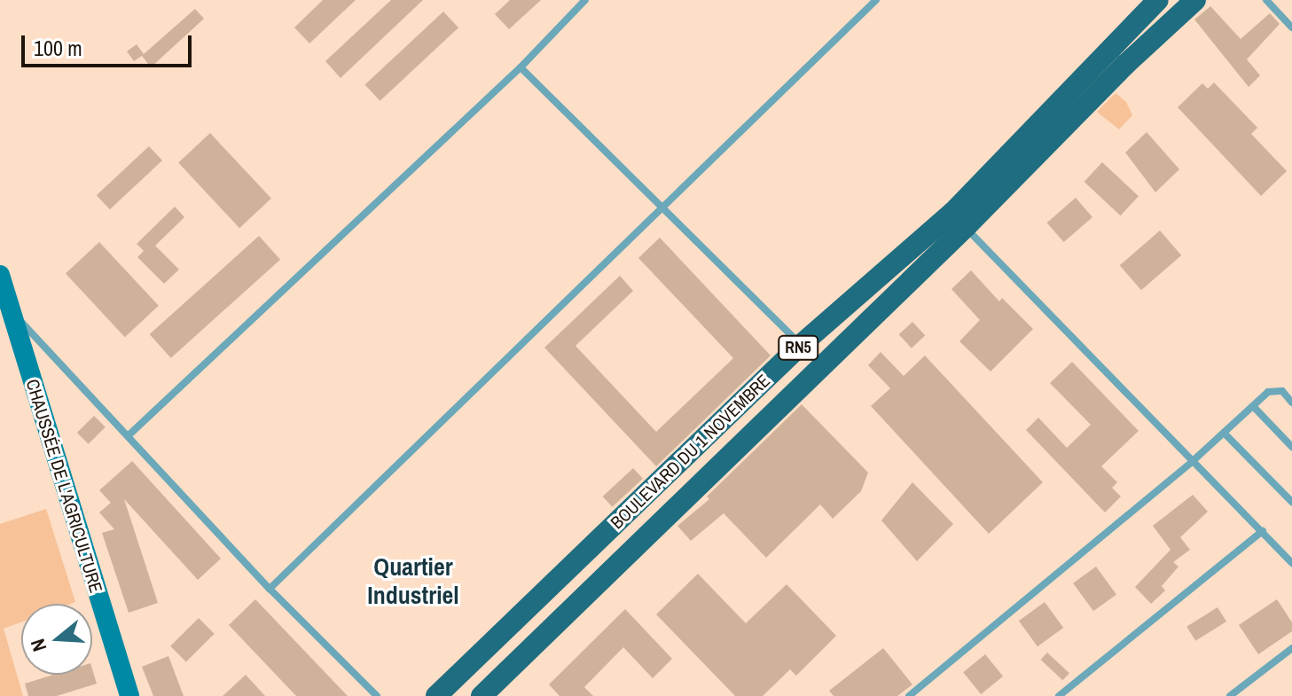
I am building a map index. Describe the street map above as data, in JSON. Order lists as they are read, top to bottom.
{
  "streets": {
    "main road": ["RN5", "BOULEVARD DU 1 NOVEMBRE"],
    "street": ["CHAUSSÉE DE L'AGRICULTURE"]
  },
  "districts": ["Quartier Industriel"],
  "scale_bar": "100 m",
  "north": "left"
}
